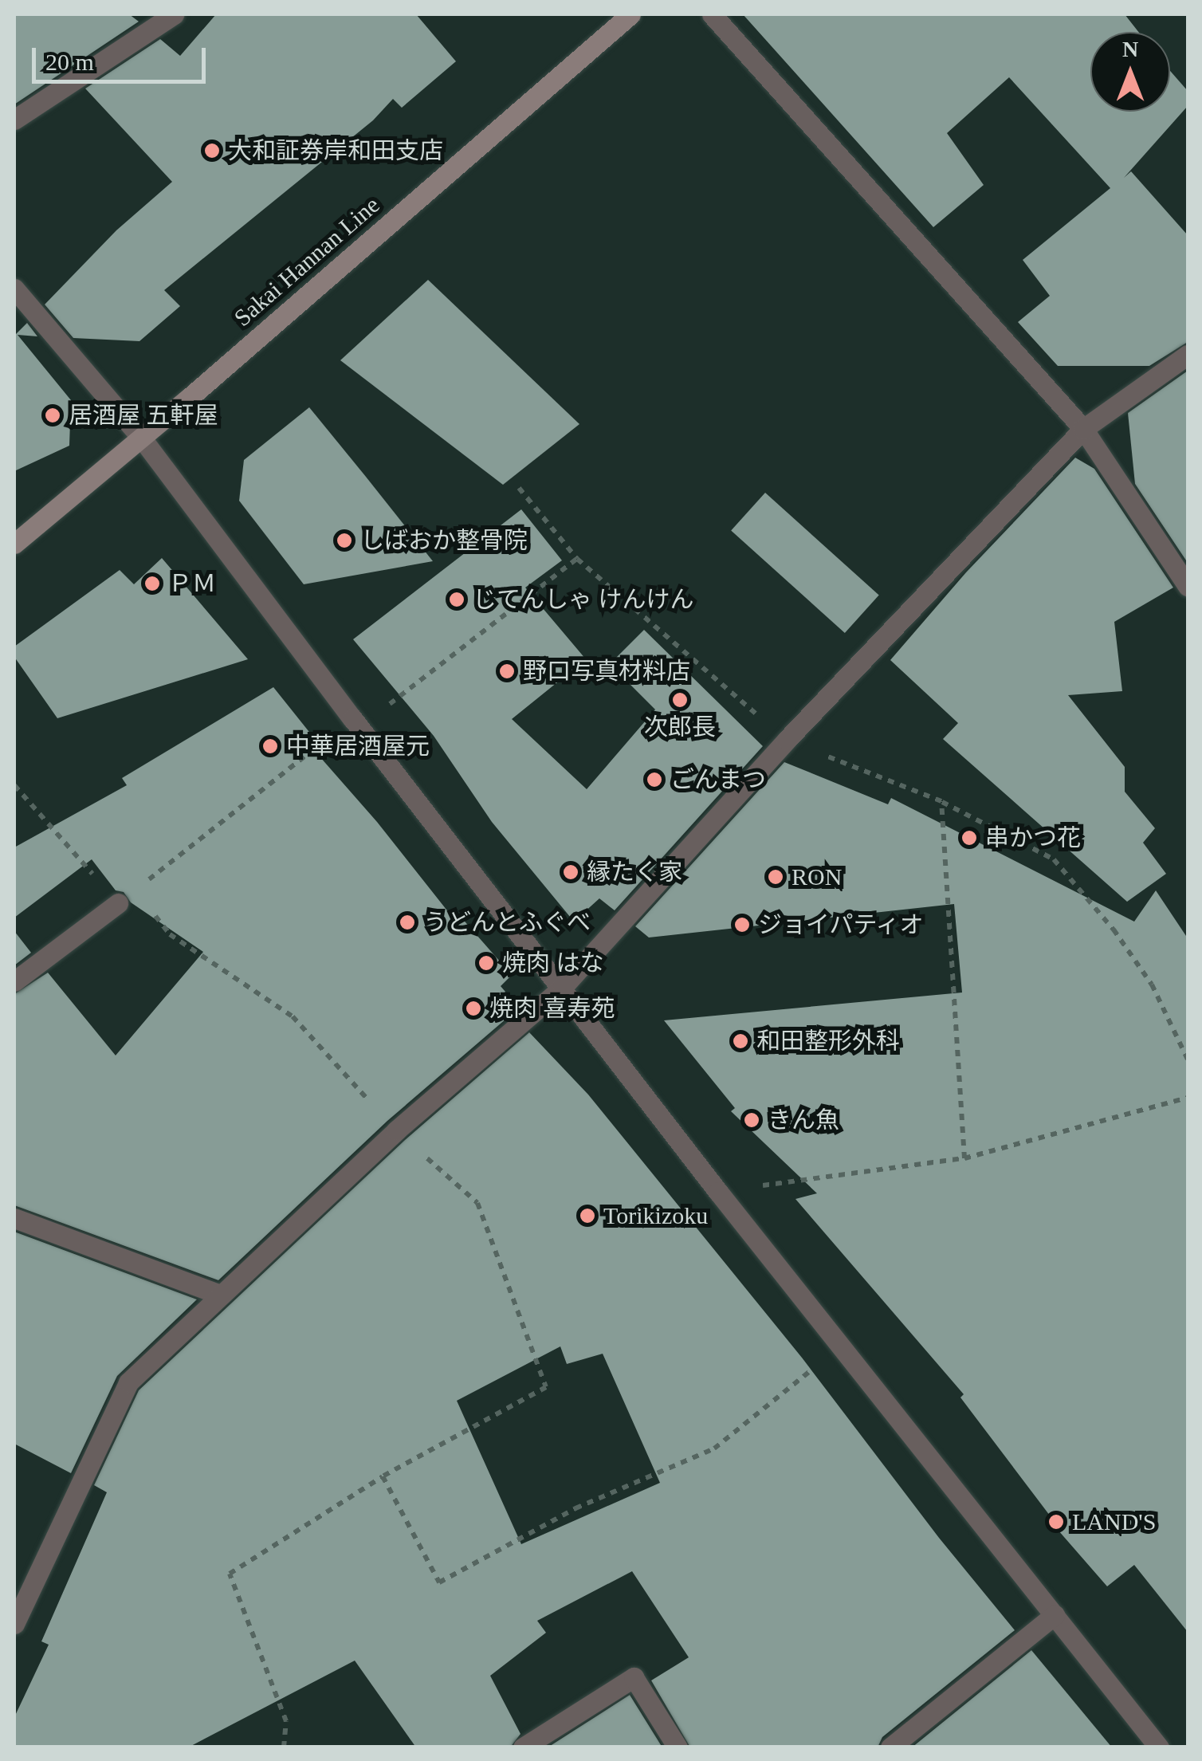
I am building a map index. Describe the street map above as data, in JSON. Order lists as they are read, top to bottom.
{
  "streets": {
    "main road": ["Sakai Hannan Line"]
  },
  "places": [
    "大和証券岸和田支店",
    "居酒屋 五軒屋",
    "しばおか整骨院",
    "ＰＭ",
    "じてんしゃ けんけん",
    "野口写真材料店",
    "次郎長",
    "中華居酒屋元",
    "ごんまつ",
    "串かつ花",
    "縁たく家",
    "RON",
    "うどんとふぐべ",
    "ジョイパティオ",
    "焼肉 はな",
    "焼肉 喜寿苑",
    "和田整形外科",
    "きん魚",
    "Torikizoku",
    "LAND'S"
  ],
  "scale_bar": "20 m",
  "north": "top"
}
